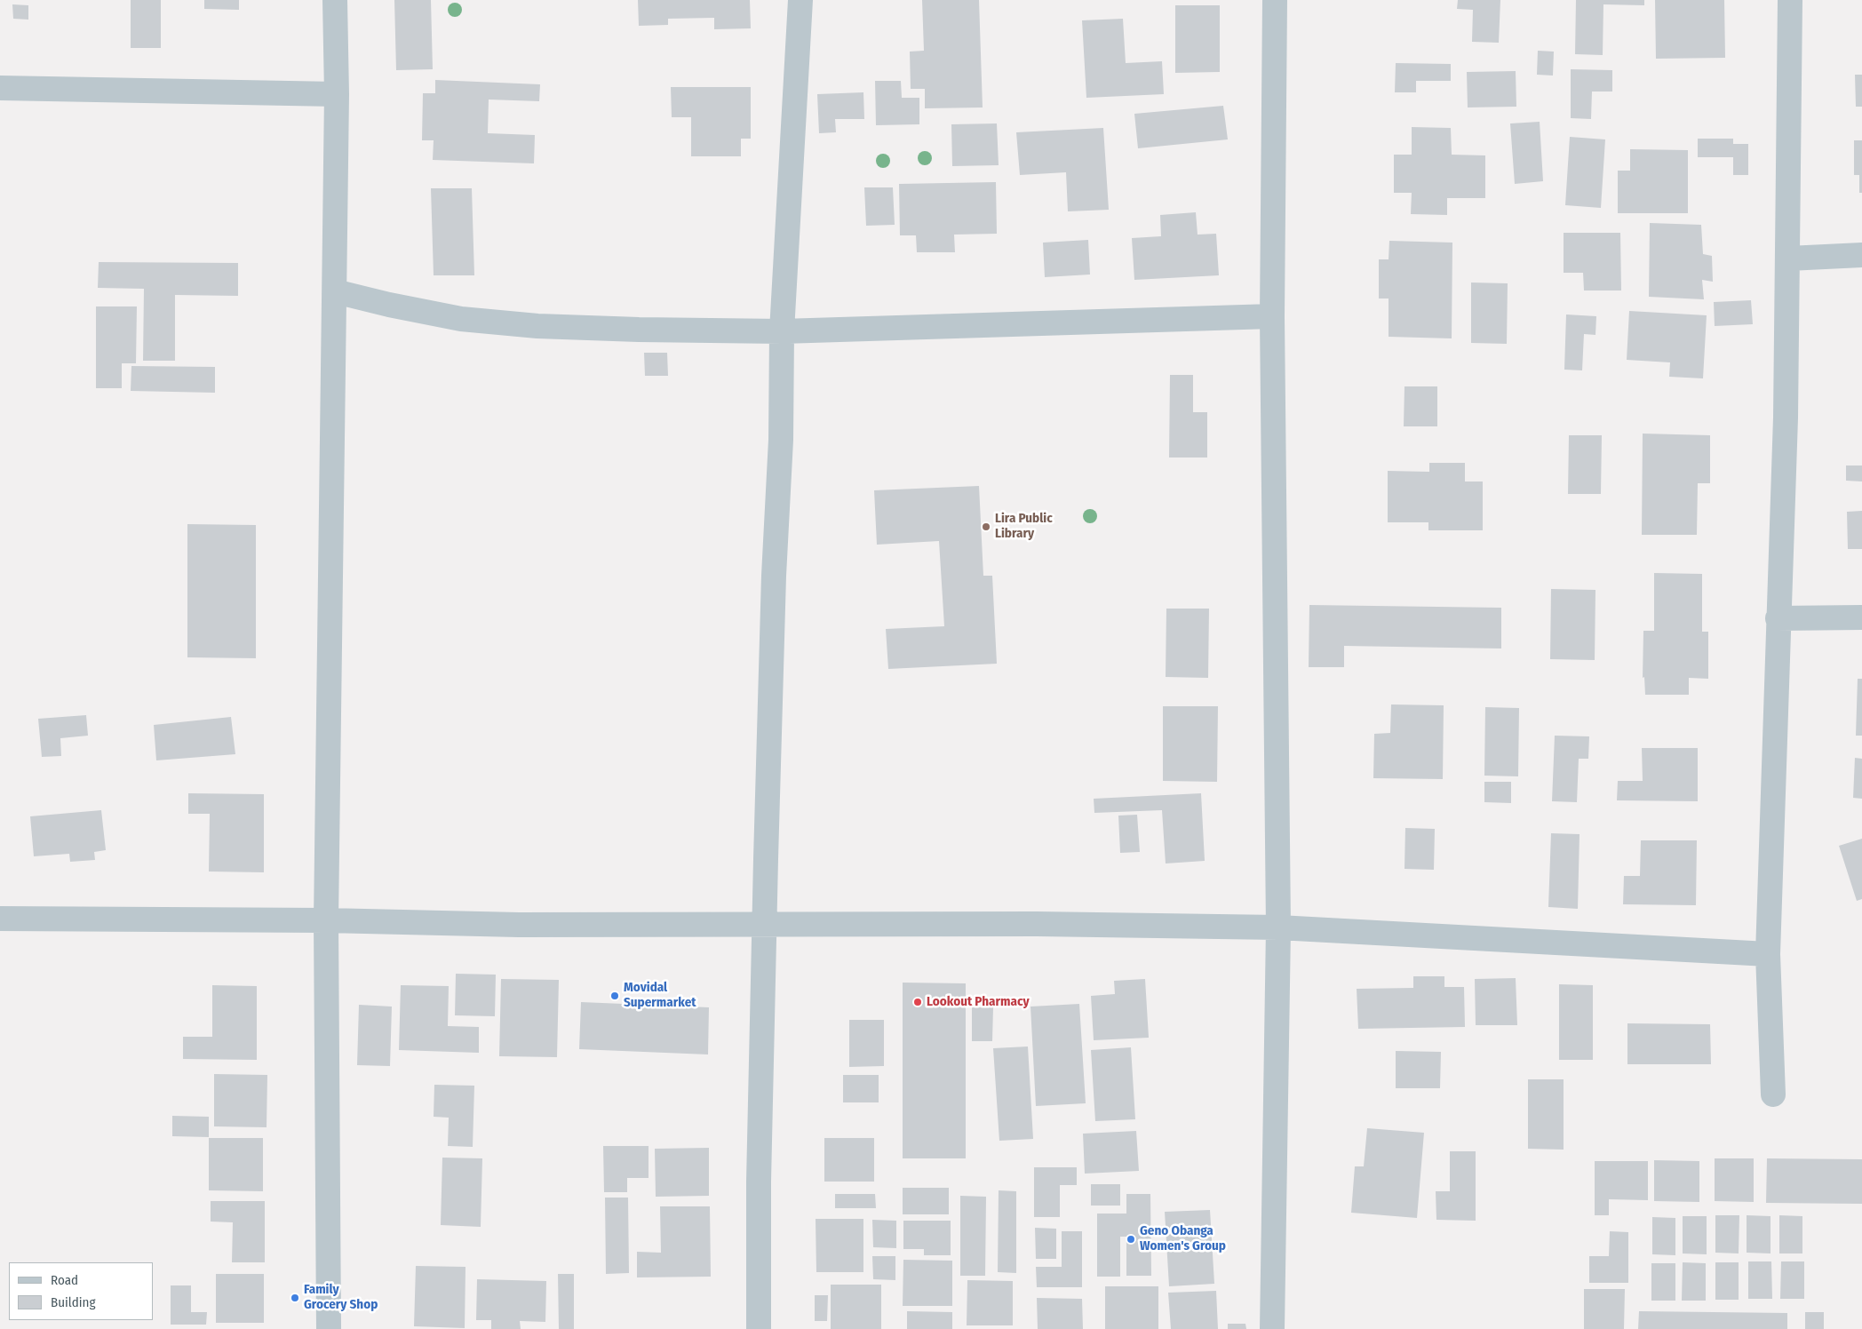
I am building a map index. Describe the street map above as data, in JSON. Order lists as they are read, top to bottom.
{
  "places": [
    "Lira Public Library",
    "Movidal Supermarket",
    "Lookout Pharmacy",
    "Geno Obanga Women's Group",
    "Family Grocery Shop"
  ],
  "legend": ["Road", "Building"]
}
